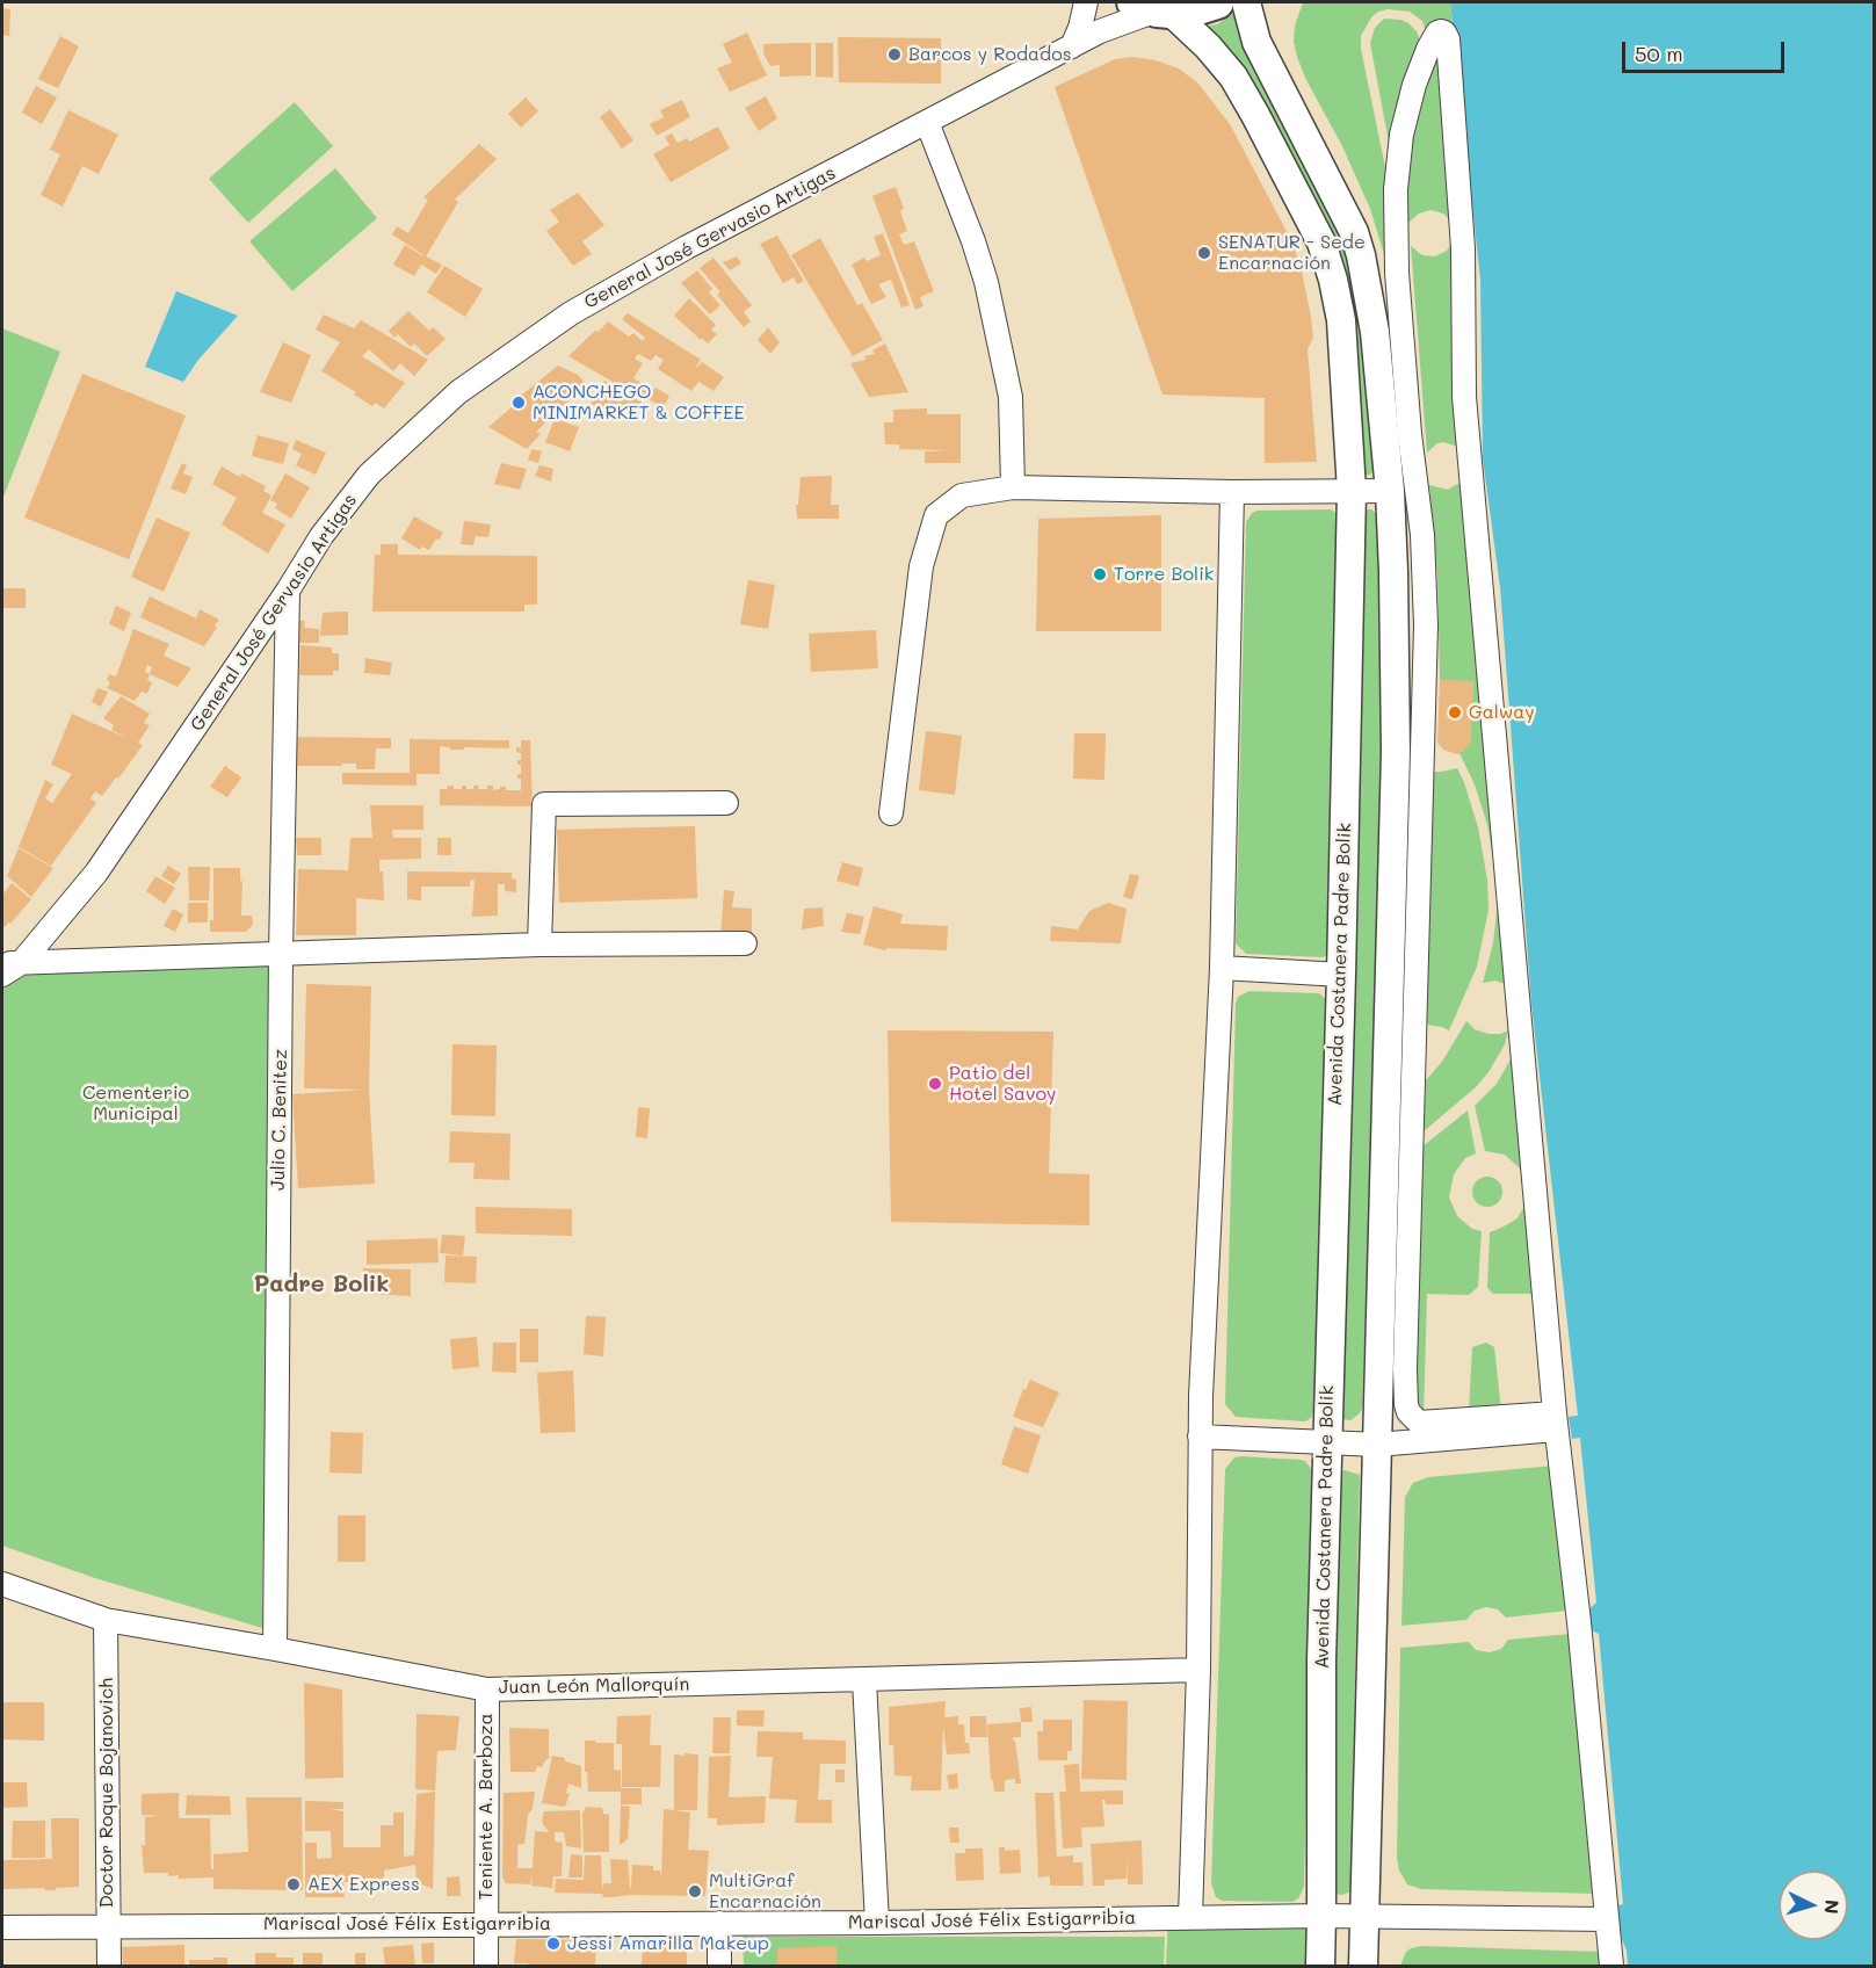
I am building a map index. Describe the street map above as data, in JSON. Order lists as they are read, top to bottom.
{
  "streets": {
    "main road": ["Avenida Costanera Padre Bolik"],
    "street": [
      "General José Gervasio Artigas",
      "Julio C. Benitez",
      "Juan León Mallorquín",
      "Doctor Roque Bojanovich",
      "Teniente A. Barboza",
      "Mariscal José Félix Estigarribia"
    ]
  },
  "crossings": [
    ["General José Gervasio Artigas", "Avenida Costanera Padre Bolik"],
    ["General José Gervasio Artigas", "Julio C. Benitez"],
    ["Avenida Costanera Padre Bolik", "Mariscal José Félix Estigarribia"],
    ["Julio C. Benitez", "Juan León Mallorquín"],
    ["Juan León Mallorquín", "Doctor Roque Bojanovich"],
    ["Juan León Mallorquín", "Teniente A. Barboza"],
    ["Doctor Roque Bojanovich", "Mariscal José Félix Estigarribia"],
    ["Teniente A. Barboza", "Mariscal José Félix Estigarribia"]
  ],
  "districts": ["Padre Bolik"],
  "parks": ["Cementerio Municipal"],
  "places": [
    "Barcos y Rodados",
    "SENATUR - Sede Encarnación",
    "ACONCHEGO MINIMARKET & COFFEE",
    "Torre Bolik",
    "Galway",
    "Patio del Hotel Savoy",
    "AEX Express",
    "MultiGraf Encarnación",
    "Jessi Amarilla Makeup"
  ],
  "scale_bar": "50 m",
  "north": "right"
}
